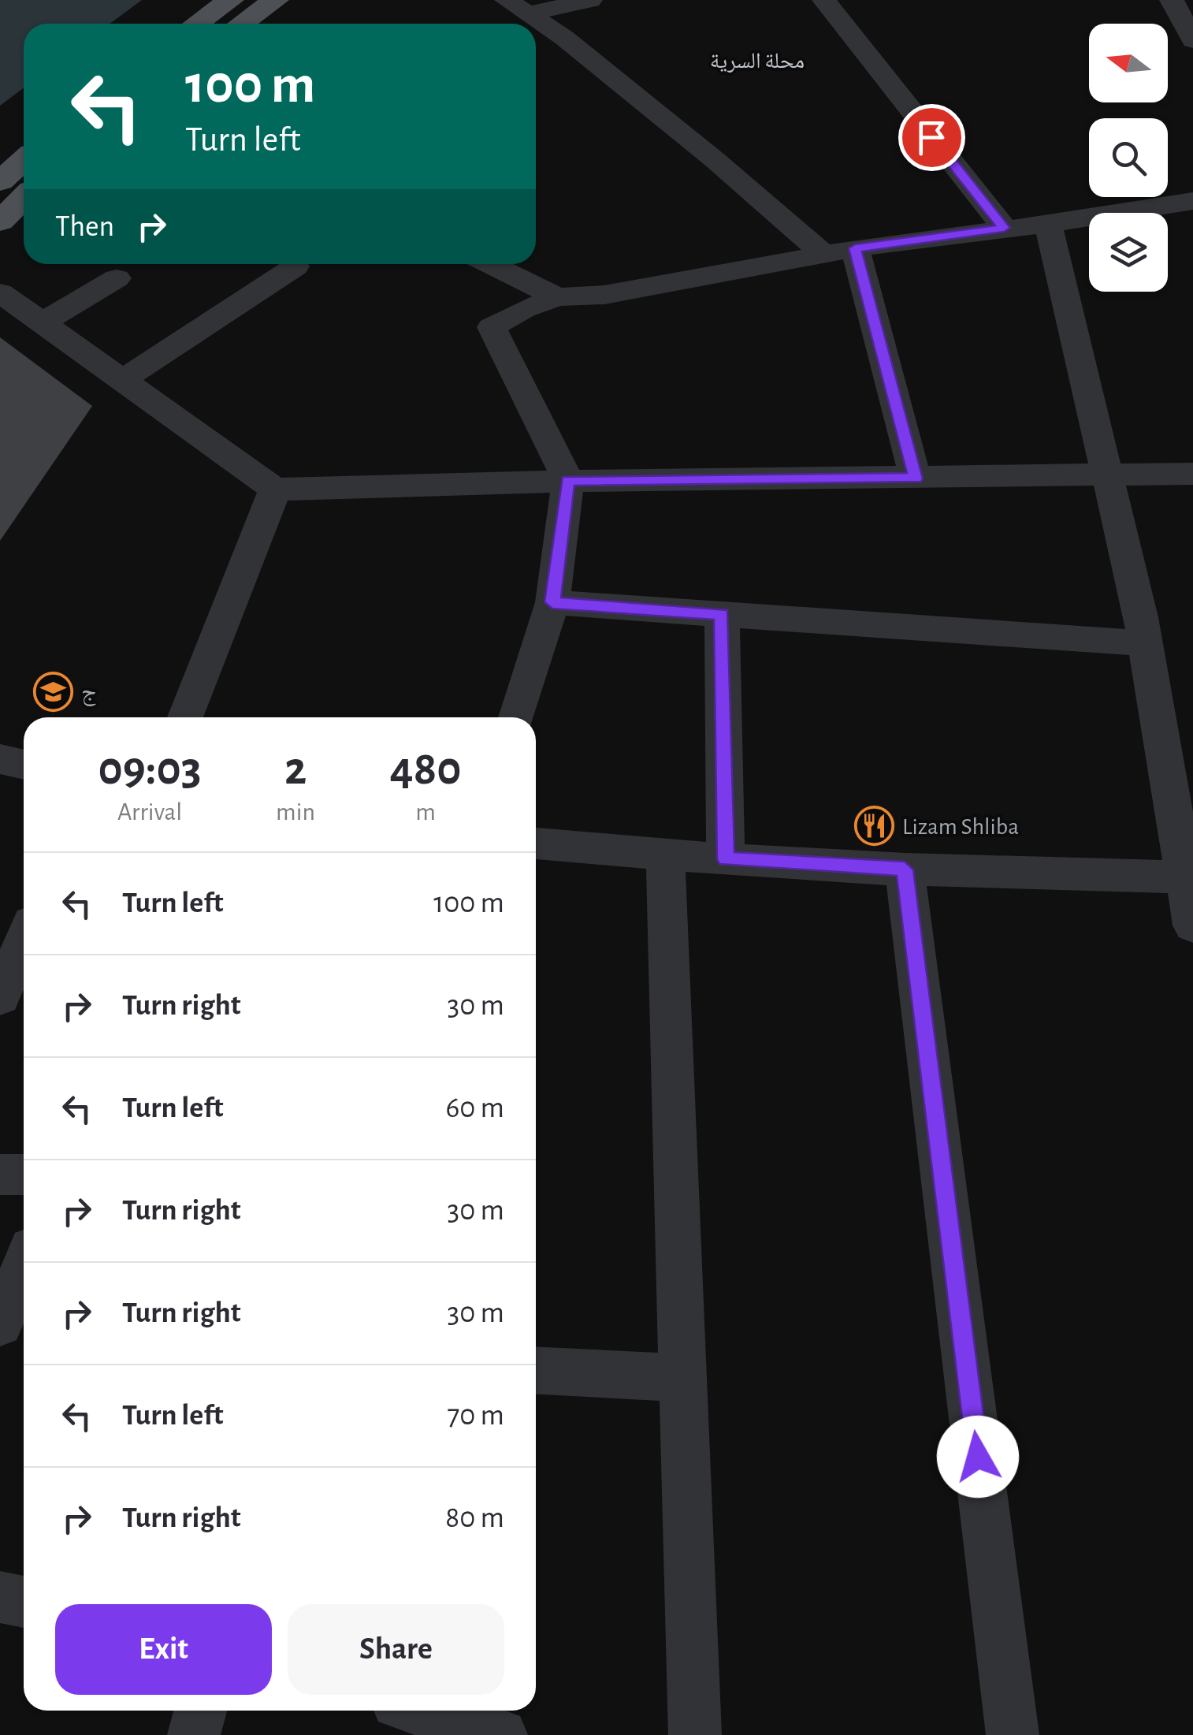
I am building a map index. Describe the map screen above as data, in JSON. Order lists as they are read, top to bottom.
{
  "districts": ["محلة السرية"],
  "places": {
    "school or university": ["ج"],
    "restaurant": ["Lizam Shliba"]
  },
  "north": "left",
  "page": {
    "turn": ["100 m", "Turn left"],
    "then": "Then",
    "eta": [
      "09:03",
      "Arrival",
      "2",
      "min",
      "480",
      "m"
    ],
    "list": [
      {
        "name": "Turn left",
        "value": "100 m"
      },
      {
        "name": "Turn right",
        "value": "30 m"
      },
      {
        "name": "Turn left",
        "value": "60 m"
      },
      {
        "name": "Turn right",
        "value": "30 m"
      },
      {
        "name": "Turn right",
        "value": "30 m"
      },
      {
        "name": "Turn left",
        "value": "70 m"
      },
      {
        "name": "Turn right",
        "value": "80 m"
      }
    ],
    "buttons": ["Exit", "Share"]
  }
}
